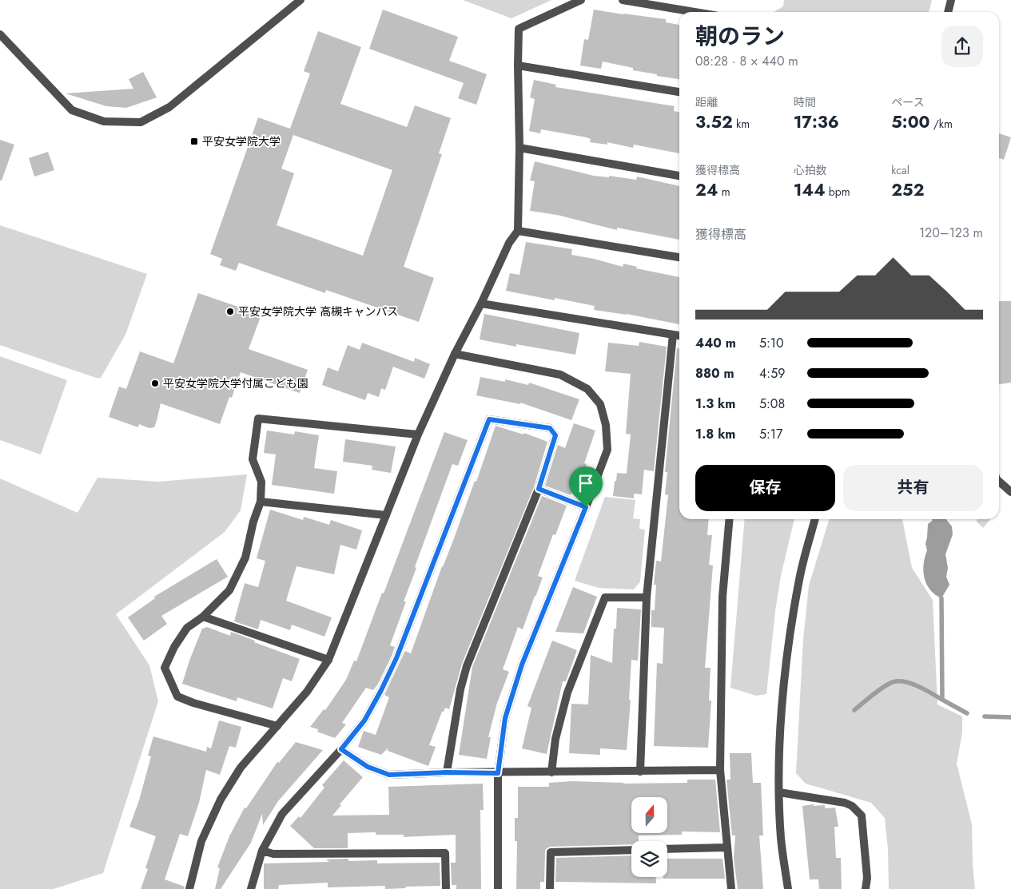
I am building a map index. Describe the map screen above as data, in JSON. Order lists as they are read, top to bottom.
{
  "places": {
    "transit": ["平安女学院大学"],
    "other": ["平安女学院大学 高槻キャンパス", "平安女学院大学付属こども園"]
  },
  "north": "top",
  "page": {
    "heading": ["朝のラン", "08:28 · 8 × 440 m"],
    "stats": [
      ["距離", "3.52 km"],
      ["時間", "17:36"],
      ["ペース", "5:00 /km"],
      ["獲得標高", "24 m"],
      ["心拍数", "144 bpm"],
      ["kcal", "252"]
    ],
    "chart": ["獲得標高", "120–123 m"],
    "list": [
      {
        "name": "440 m",
        "note": "5:10"
      },
      {
        "name": "880 m",
        "note": "4:59"
      },
      {
        "name": "1.3 km",
        "note": "5:08"
      },
      {
        "name": "1.8 km",
        "note": "5:17"
      }
    ],
    "buttons": ["保存", "共有"]
  }
}
